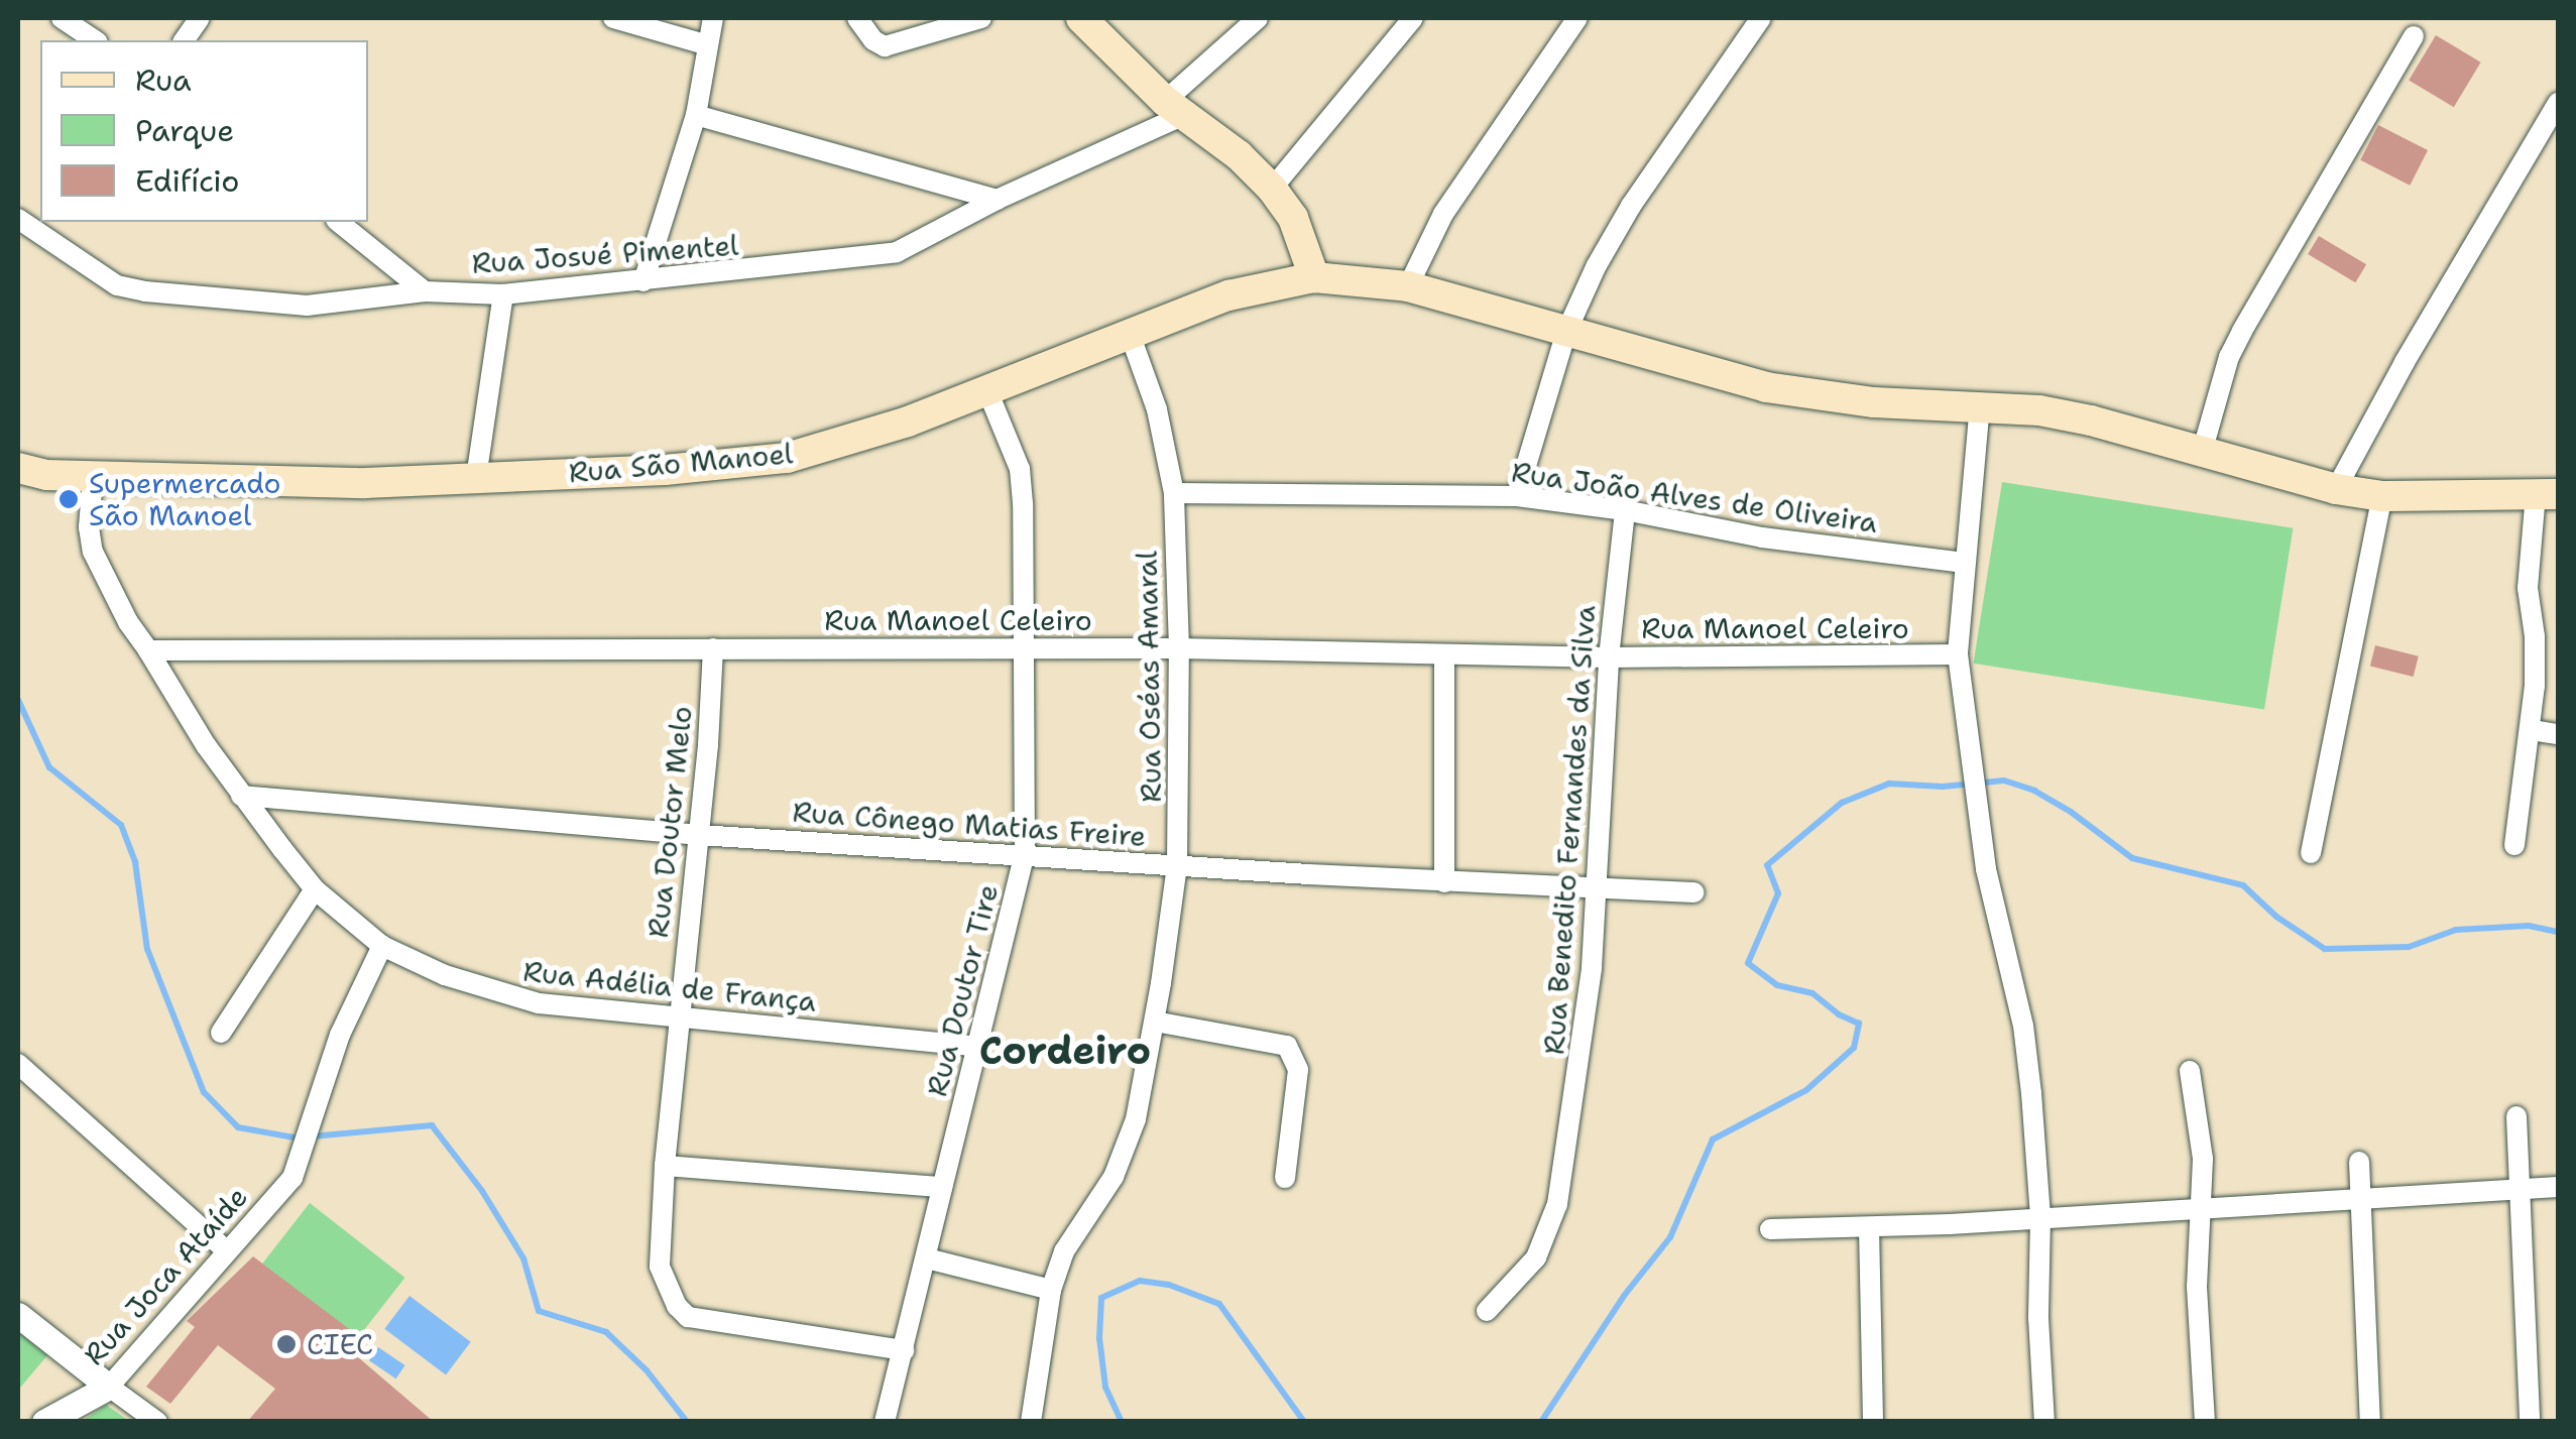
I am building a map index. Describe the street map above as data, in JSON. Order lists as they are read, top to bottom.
{
  "streets": {
    "main road": ["Rua São Manoel"],
    "street": [
      "Rua Josué Pimentel",
      "Rua João Alves de Oliveira",
      "Rua Manoel Celeiro",
      "Rua Oséas Amaral",
      "Rua Doutor Melo",
      "Rua Cônego Matias Freire",
      "Rua Benedito Fernandes da Silva",
      "Rua Adélia de França",
      "Rua Doutor Tire",
      "Rua Joca Ataíde"
    ]
  },
  "crossings": [
    ["Rua São Manoel", "Rua Oséas Amaral"],
    ["Rua São Manoel", "Rua Doutor Tire"],
    ["Rua João Alves de Oliveira", "Rua Oséas Amaral"],
    ["Rua João Alves de Oliveira", "Rua Benedito Fernandes da Silva"],
    ["Rua Manoel Celeiro", "Rua Oséas Amaral"],
    ["Rua Manoel Celeiro", "Rua Doutor Melo"],
    ["Rua Manoel Celeiro", "Rua Benedito Fernandes da Silva"],
    ["Rua Manoel Celeiro", "Rua Adélia de França"],
    ["Rua Manoel Celeiro", "Rua Doutor Tire"],
    ["Rua Oséas Amaral", "Rua Cônego Matias Freire"],
    ["Rua Doutor Melo", "Rua Cônego Matias Freire"],
    ["Rua Doutor Melo", "Rua Adélia de França"],
    ["Rua Doutor Melo", "Rua Doutor Tire"],
    ["Rua Cônego Matias Freire", "Rua Benedito Fernandes da Silva"],
    ["Rua Cônego Matias Freire", "Rua Adélia de França"],
    ["Rua Cônego Matias Freire", "Rua Doutor Tire"],
    ["Rua Adélia de França", "Rua Doutor Tire"],
    ["Rua Adélia de França", "Rua Joca Ataíde"]
  ],
  "districts": ["Cordeiro"],
  "places": ["Supermercado São Manoel", "CIEC"],
  "legend": ["Rua", "Parque", "Edifício"]
}
